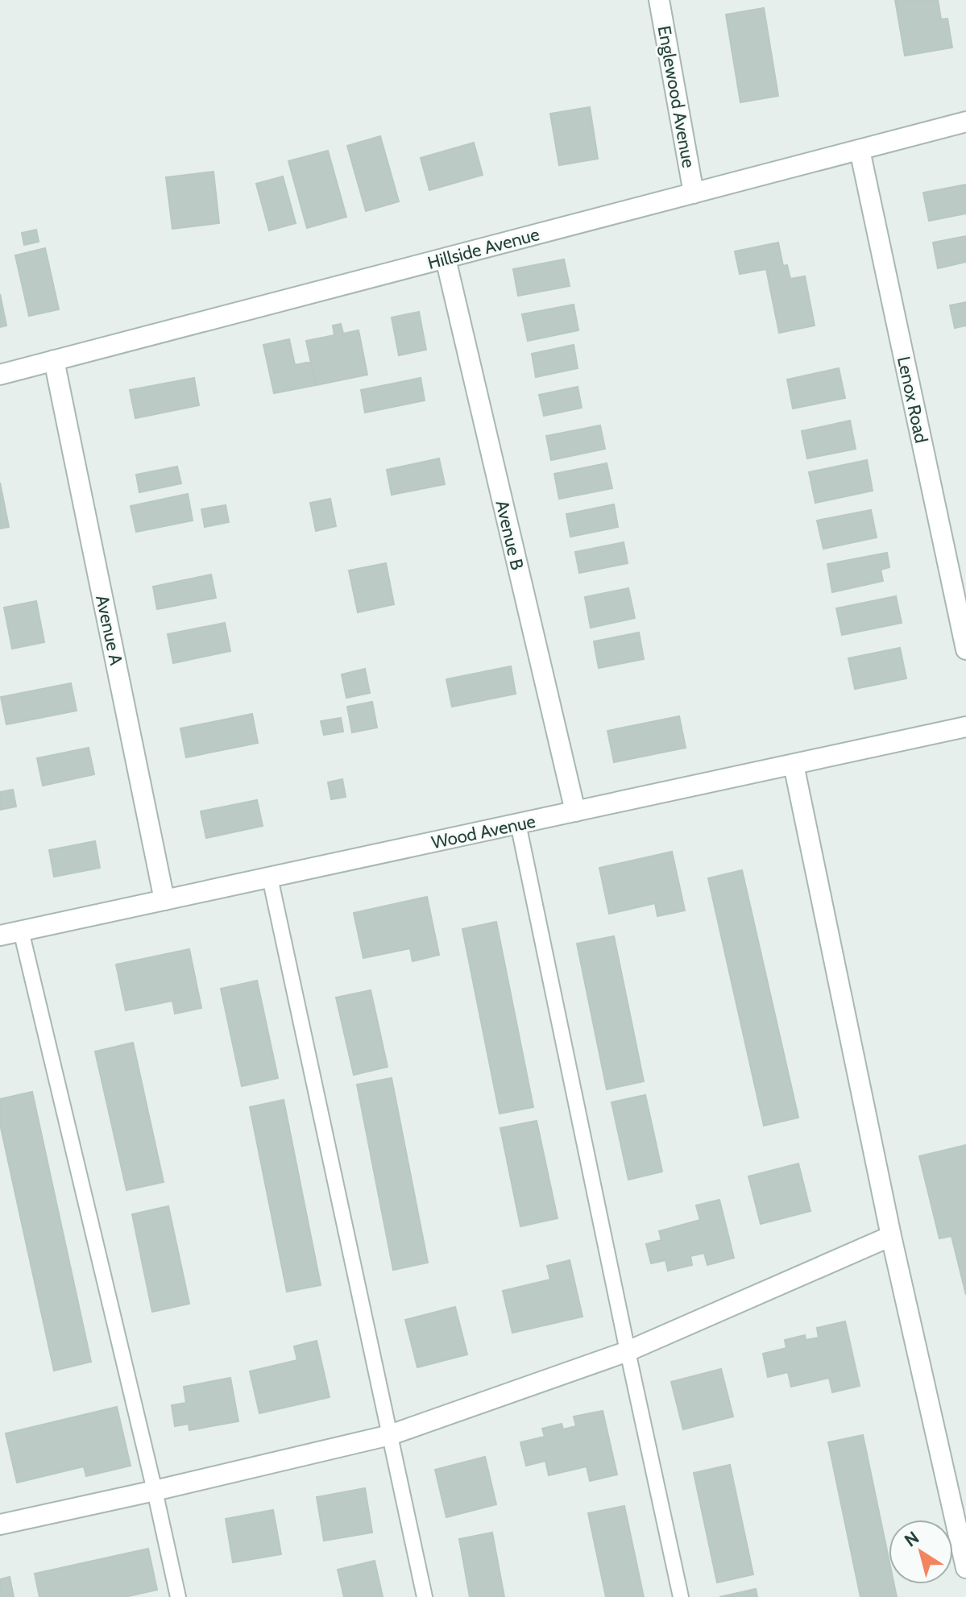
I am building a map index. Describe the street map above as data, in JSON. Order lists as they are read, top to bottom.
{
  "streets": {
    "street": [
      "Englewood Avenue",
      "Hillside Avenue",
      "Lenox Road",
      "Avenue B",
      "Avenue A",
      "Wood Avenue"
    ]
  },
  "crossings": [
    ["Englewood Avenue", "Hillside Avenue"],
    ["Hillside Avenue", "Lenox Road"],
    ["Hillside Avenue", "Avenue B"],
    ["Hillside Avenue", "Avenue A"],
    ["Avenue B", "Wood Avenue"],
    ["Avenue A", "Wood Avenue"]
  ],
  "north": "top left"
}
